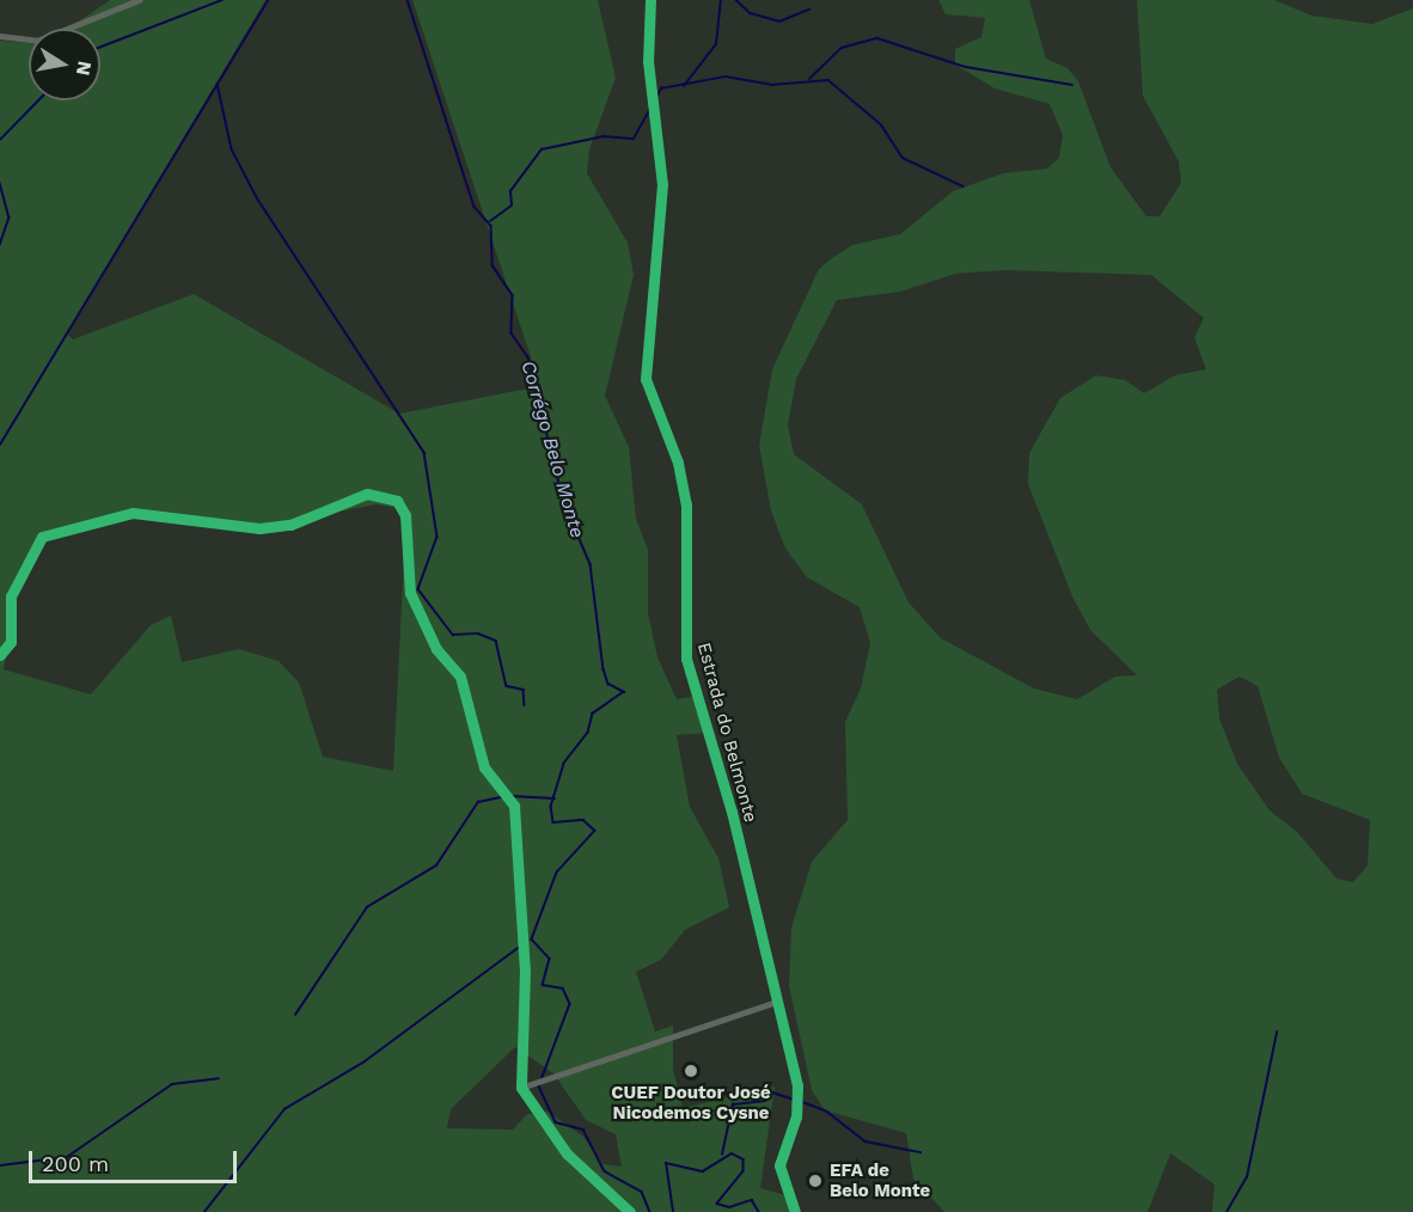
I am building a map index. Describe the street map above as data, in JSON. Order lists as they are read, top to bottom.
{
  "streets": {
    "street": ["Estrada do Belmonte"]
  },
  "water": ["Corrégo Belo Monte"],
  "places": ["CUEF Doutor José Nicodemos Cysne", "EFA de Belo Monte"],
  "scale_bar": "200 m",
  "north": "right"
}
